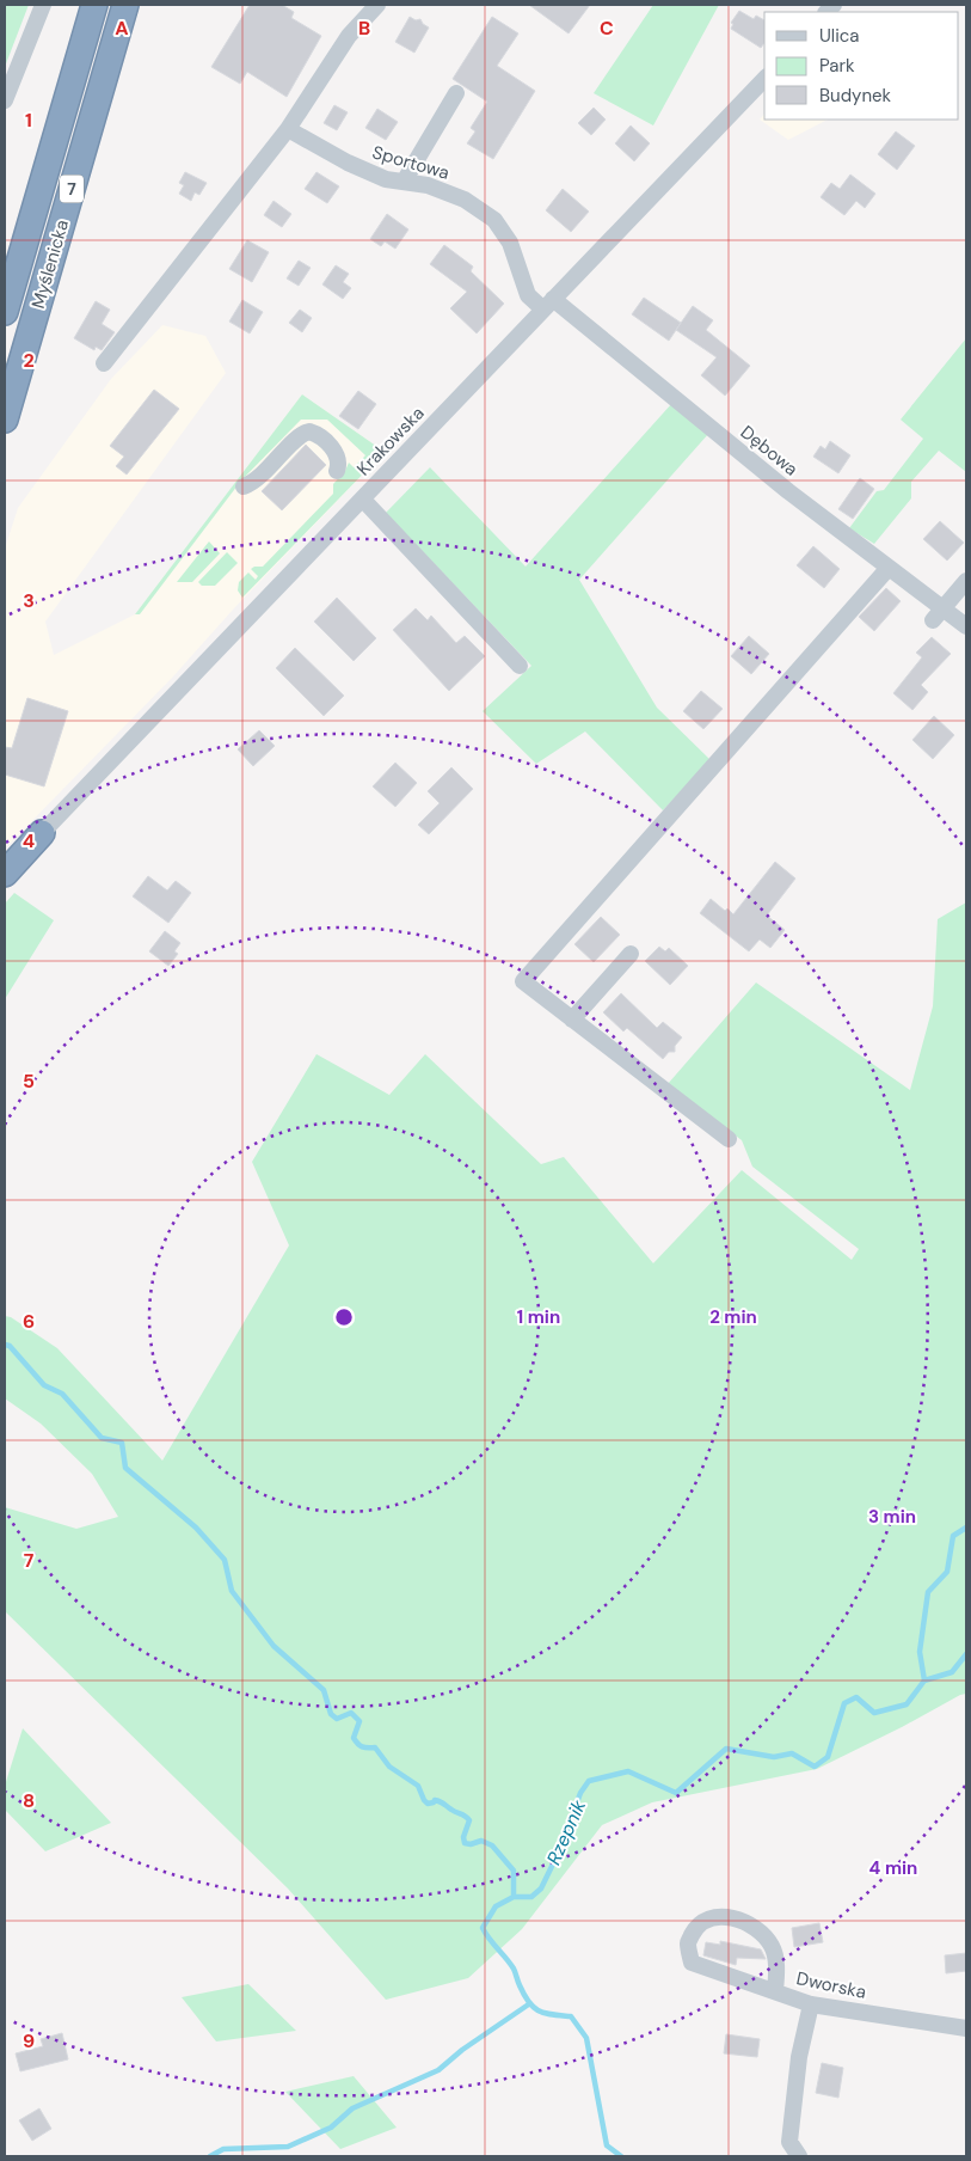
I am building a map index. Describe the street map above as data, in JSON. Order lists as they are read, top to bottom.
{
  "streets": {
    "highway": ["7", "Myślenicka"],
    "street": [
      "Sportowa",
      "Krakowska",
      "Dębowa",
      "Dworska"
    ]
  },
  "crossings": [
    ["Sportowa", "Krakowska"],
    ["Sportowa", "Dębowa"],
    ["Krakowska", "Dębowa"]
  ],
  "water": ["Rzepnik"],
  "legend": ["Ulica", "Park", "Budynek"],
  "grid": {
    "columns": ["A", "B", "C"],
    "rows": [
      "1",
      "2",
      "3",
      "4",
      "5",
      "6",
      "7",
      "8",
      "9"
    ]
  },
  "rings": [
    "1 min",
    "2 min",
    "3 min",
    "4 min"
  ]
}
